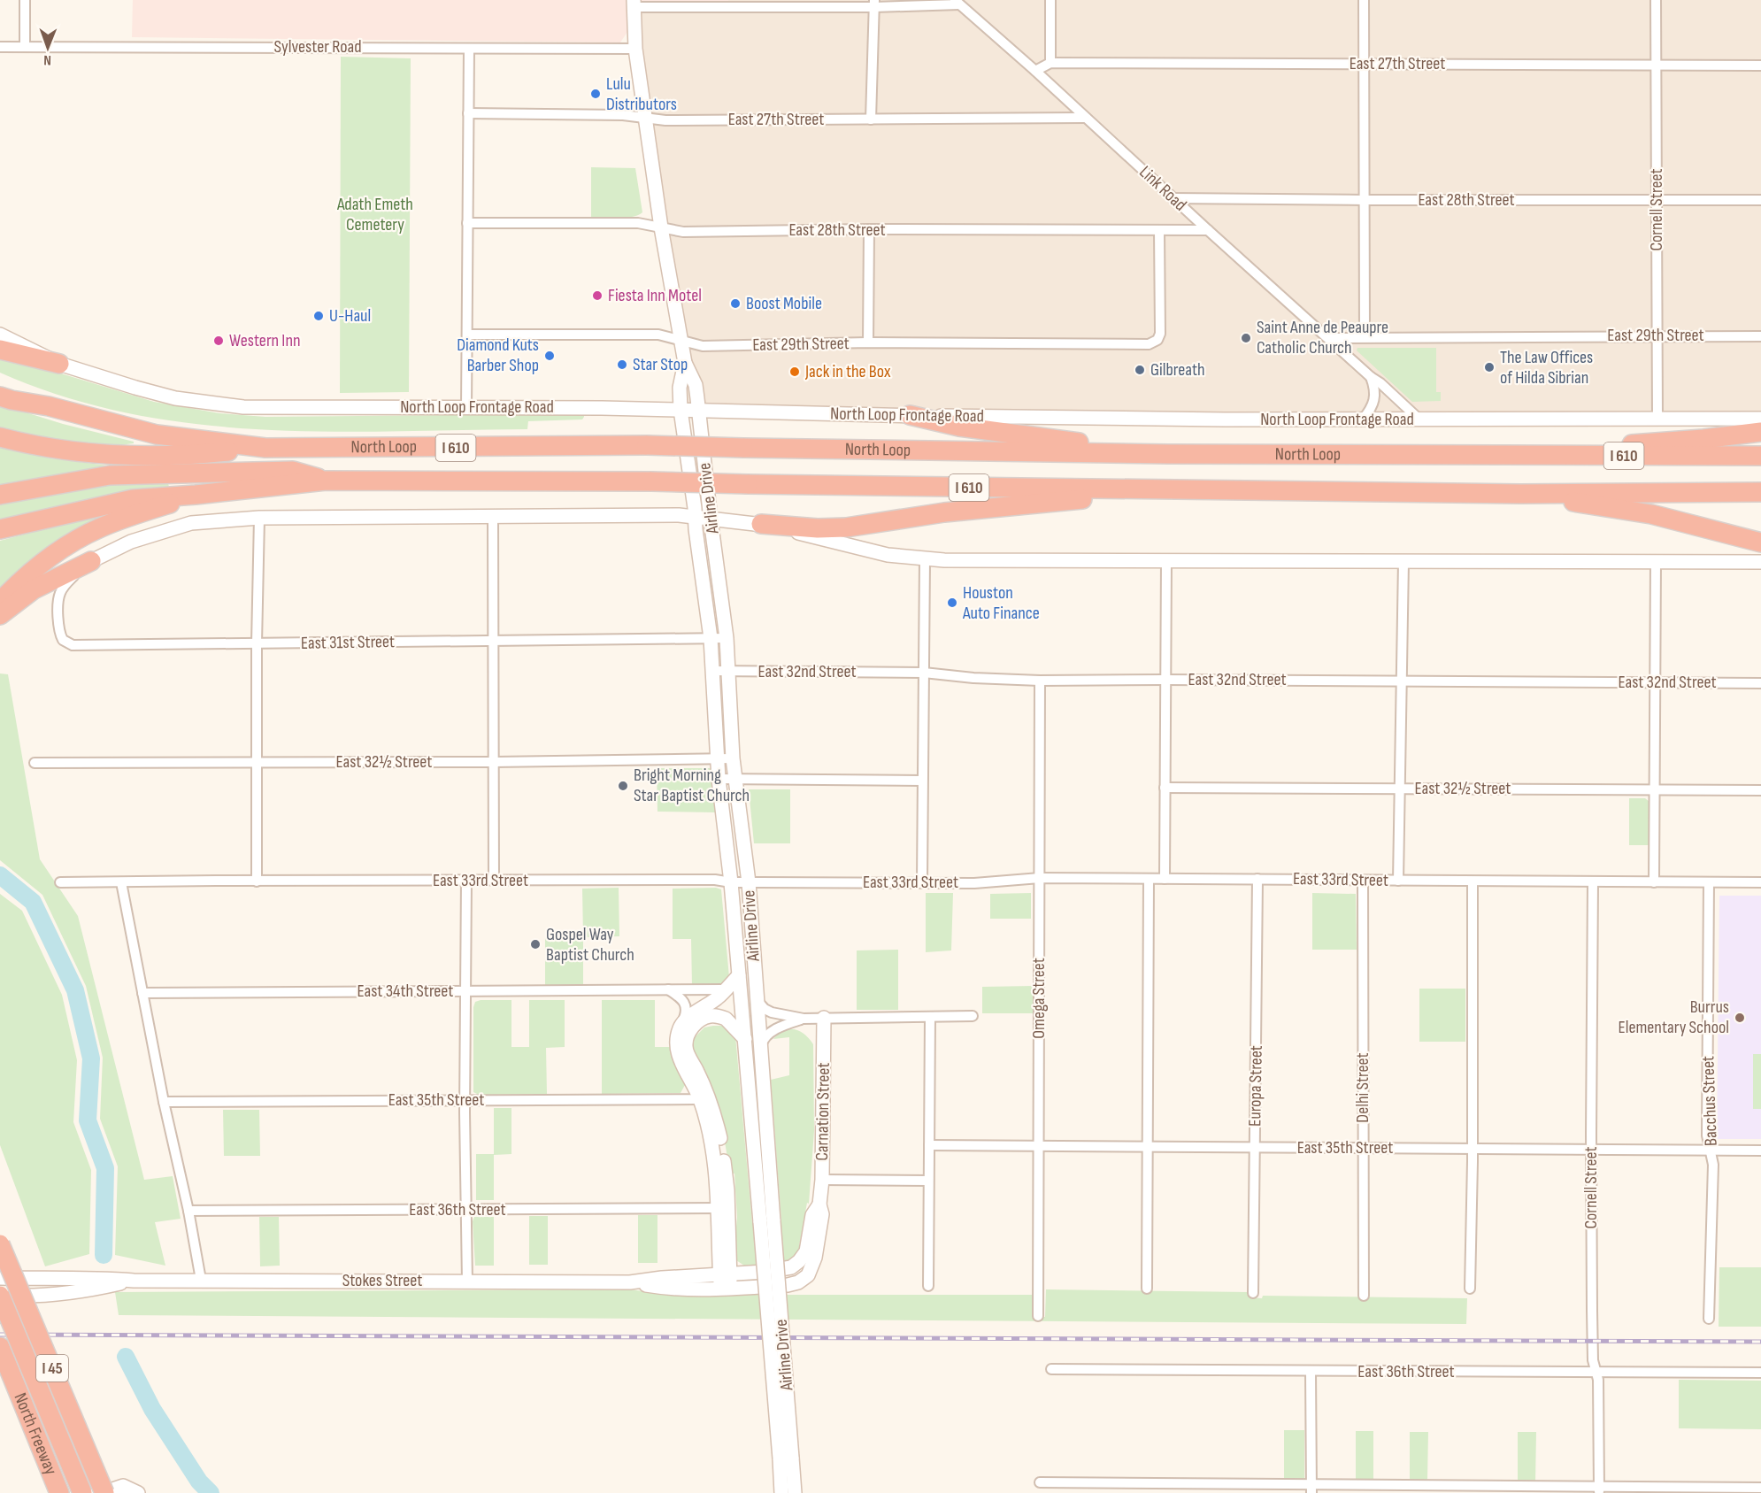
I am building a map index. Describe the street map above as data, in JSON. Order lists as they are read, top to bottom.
{
  "streets": {
    "highway": [
      "North Loop",
      "I 610",
      "I 45",
      "North Freeway"
    ],
    "main road": [
      "North Loop Frontage Road",
      "Airline Drive",
      "Carnation Street",
      "Stokes Street"
    ],
    "street": [
      "Sylvester Road",
      "East 27th Street",
      "Link Road",
      "East 28th Street",
      "Cornell Street",
      "East 29th Street",
      "East 31st Street",
      "East 32nd Street",
      "East 32½ Street",
      "East 33rd Street",
      "East 34th Street",
      "Omega Street",
      "Europa Street",
      "Delhi Street",
      "East 35th Street",
      "Bacchus Street",
      "East 36th Street"
    ]
  },
  "crossings": [
    ["Sylvester Road", "Airline Drive"],
    ["East 27th Street", "Link Road"],
    ["East 27th Street", "Cornell Street"],
    ["East 27th Street", "Airline Drive"],
    ["Link Road", "East 28th Street"],
    ["Link Road", "East 29th Street"],
    ["Link Road", "North Loop Frontage Road"],
    ["East 28th Street", "Cornell Street"],
    ["East 28th Street", "East 29th Street"],
    ["East 28th Street", "Airline Drive"],
    ["Cornell Street", "East 29th Street"],
    ["Cornell Street", "North Loop Frontage Road"],
    ["Cornell Street", "East 33rd Street"],
    ["Cornell Street", "East 35th Street"],
    ["Cornell Street", "East 36th Street"],
    ["East 29th Street", "Airline Drive"],
    ["North Loop Frontage Road", "Airline Drive"],
    ["Airline Drive", "East 31st Street"],
    ["Airline Drive", "East 32nd Street"],
    ["Airline Drive", "East 32½ Street"],
    ["Airline Drive", "East 33rd Street"],
    ["Airline Drive", "East 34th Street"],
    ["East 32nd Street", "Omega Street"],
    ["East 33rd Street", "Omega Street"],
    ["East 33rd Street", "Europa Street"],
    ["East 33rd Street", "Delhi Street"],
    ["East 33rd Street", "Bacchus Street"],
    ["Omega Street", "East 35th Street"],
    ["Europa Street", "East 35th Street"],
    ["Delhi Street", "East 35th Street"],
    ["East 35th Street", "Bacchus Street"],
    ["Carnation Street", "Stokes Street"],
    ["Stokes Street", "North Freeway"]
  ],
  "parks": ["Adath Emeth Cemetery"],
  "places": [
    "Lulu Distributors",
    "Fiesta Inn Motel",
    "Boost Mobile",
    "U-Haul",
    "Saint Anne de Peaupre Catholic Church",
    "Western Inn",
    "Diamond Kuts Barber Shop",
    "Star Stop",
    "The Law Offices of Hilda Sibrian",
    "Gilbreath",
    "Jack in the Box",
    "Houston Auto Finance",
    "Bright Morning Star Baptist Church",
    "Gospel Way Baptist Church",
    "Burrus Elementary School"
  ],
  "north": "bottom"
}
